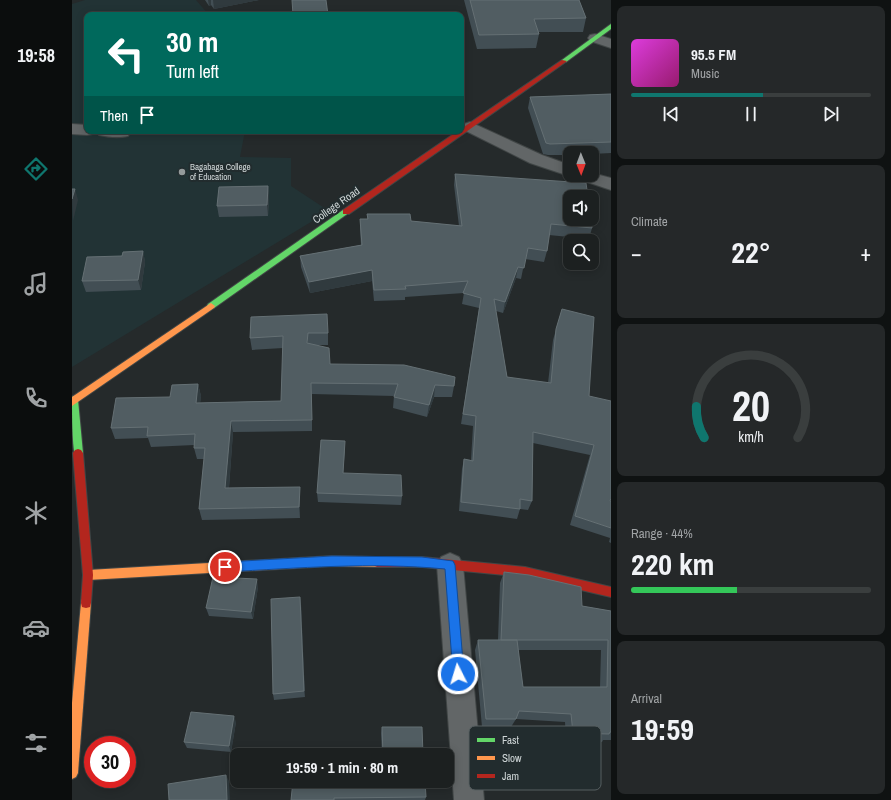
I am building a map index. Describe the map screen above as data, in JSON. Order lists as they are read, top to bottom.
{
  "streets": {
    "street": ["College Road"]
  },
  "places": ["Bagabaga College of Education"],
  "legend": ["Fast", "Slow", "Jam"],
  "north": "bottom",
  "page": {
    "tabs": "19:58",
    "turn": ["30 m", "Turn left"],
    "song": ["95.5 FM", "Music"],
    "then": "Then",
    "tile": [
      "Climate",
      ["Range · 44%", "220 km"],
      ["Arrival", "19:59"]
    ],
    "heat": ["−", "22°", "+"],
    "limit": "30",
    "trip": "19:59 · 1 min · 80 m",
    "gauge": ["20", "km/h"]
  }
}
